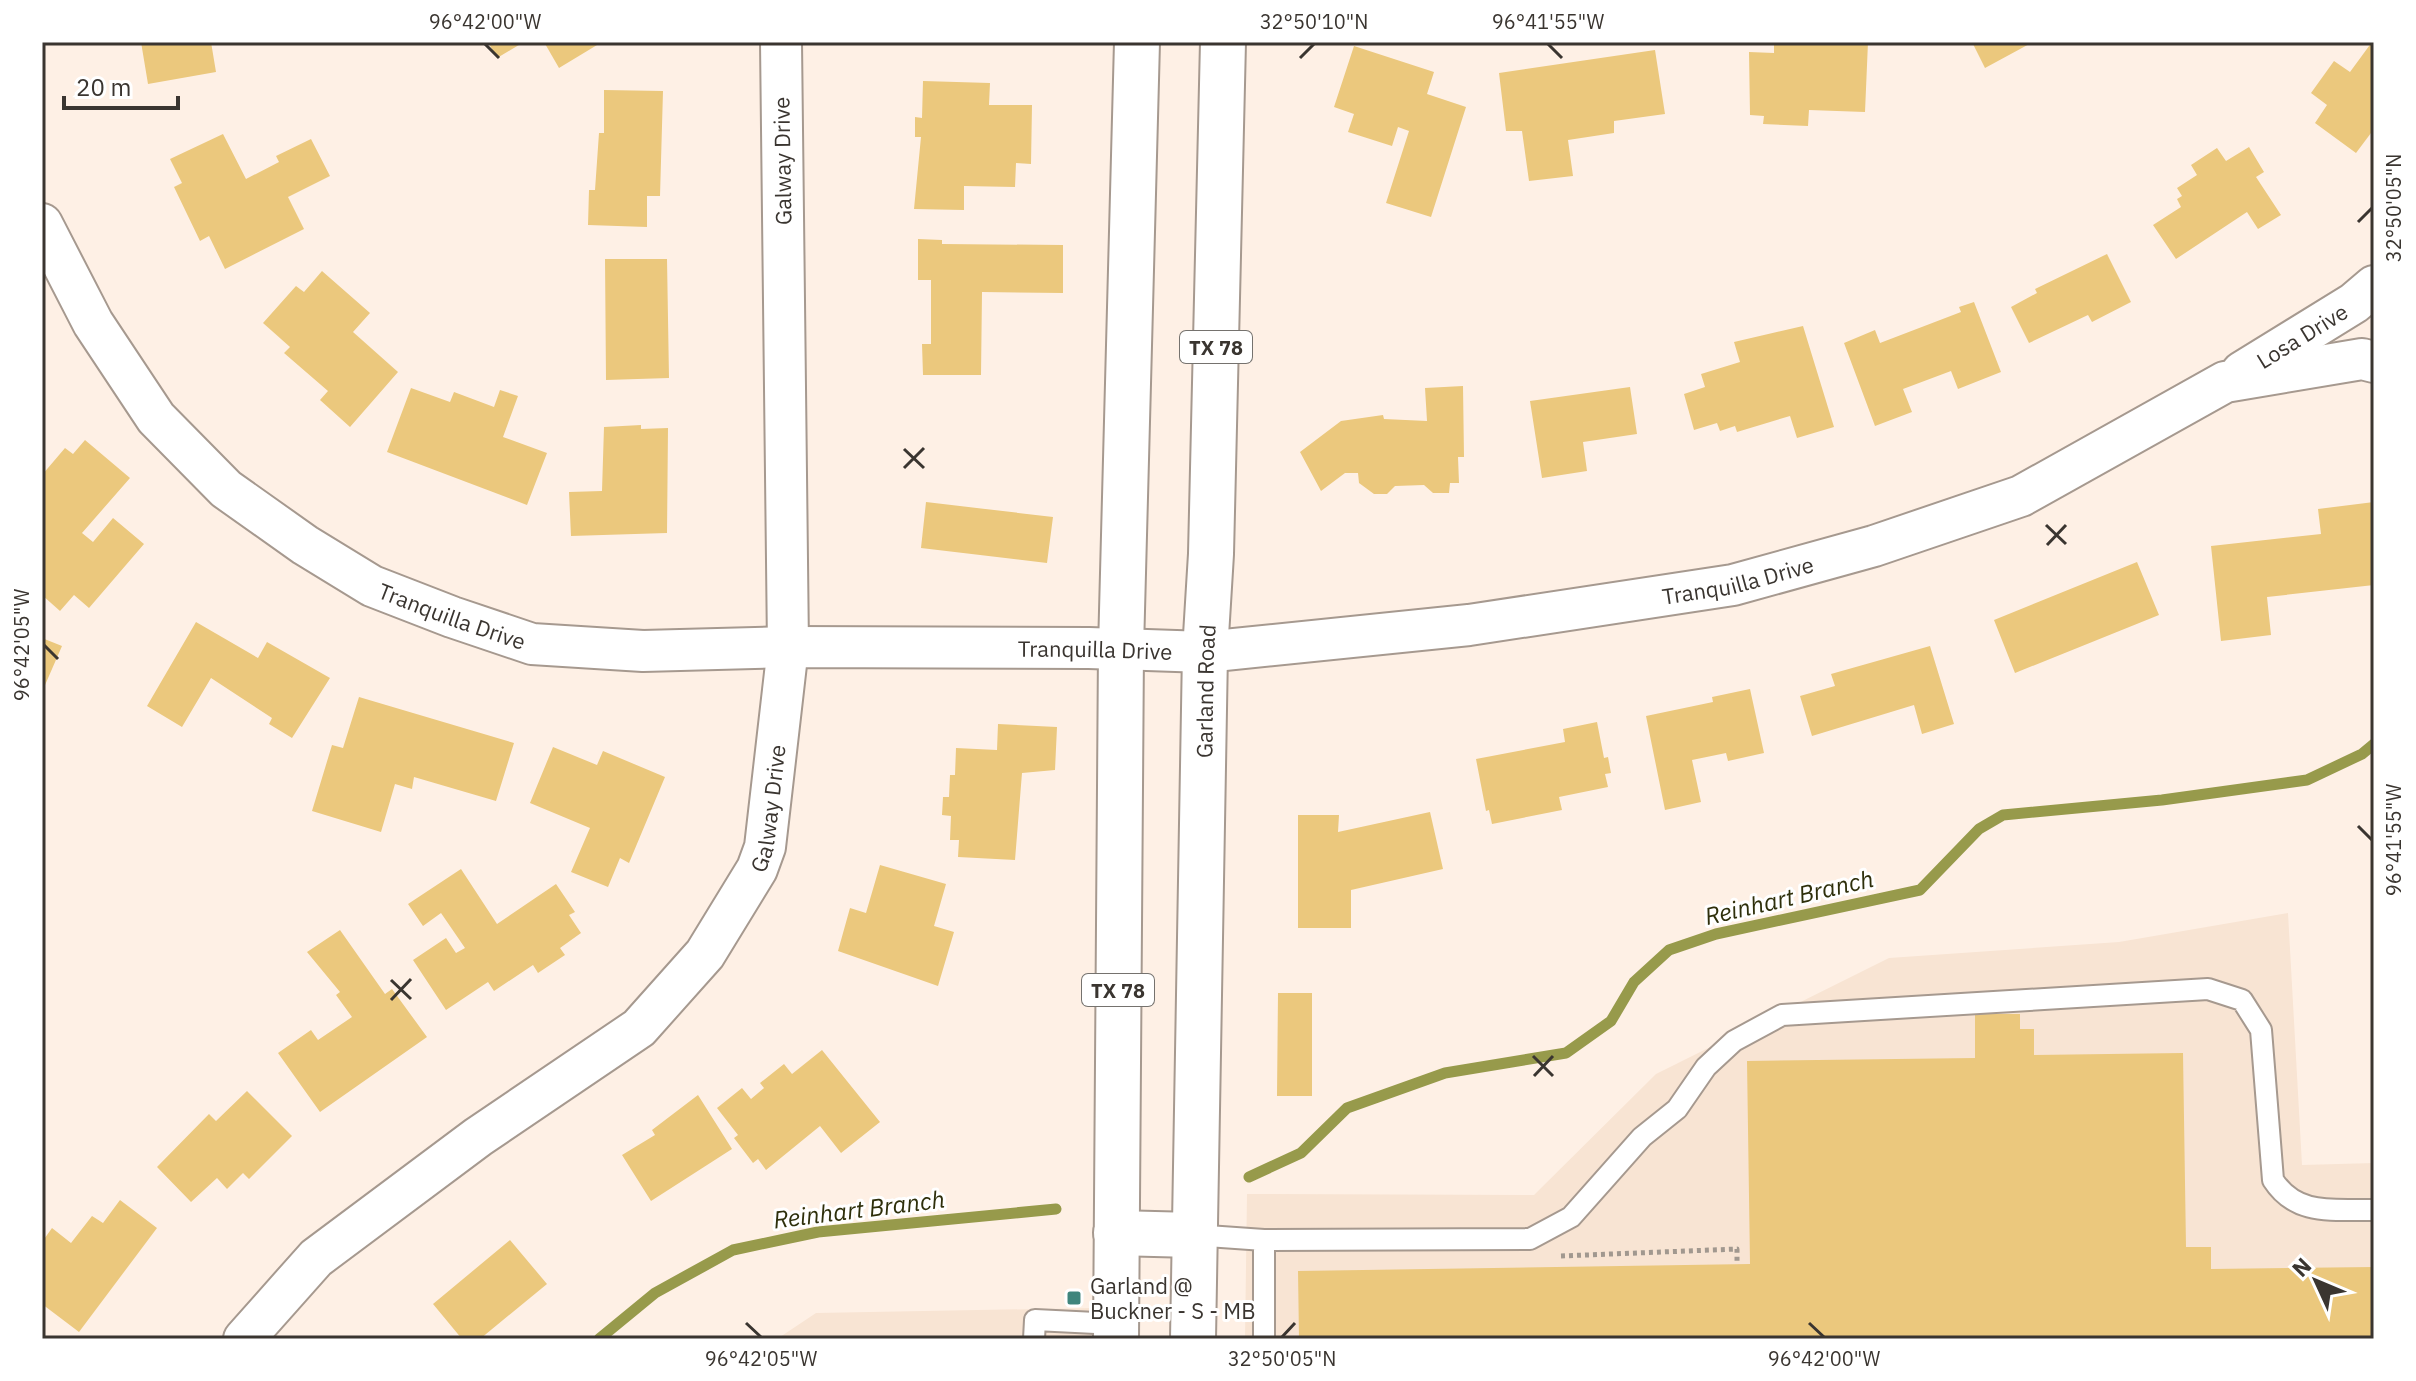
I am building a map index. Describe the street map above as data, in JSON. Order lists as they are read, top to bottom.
{
  "streets": {
    "main road": ["TX 78", "Garland Road"],
    "street": ["Galway Drive", "Losa Drive", "Tranquilla Drive"]
  },
  "crossings": [
    ["Galway Drive", "Tranquilla Drive"],
    ["Losa Drive", "Tranquilla Drive"],
    ["TX 78", "Tranquilla Drive"],
    ["Tranquilla Drive", "Garland Road"]
  ],
  "water": ["Reinhart Branch"],
  "places": {
    "transit": ["Garland @ Buckner - S - MB"]
  },
  "scale_bar": "20 m",
  "north": "top left",
  "coordinates": [
    "96°42'00\"W",
    "32°50'10\"N",
    "96°41'55\"W",
    "32°50'05\"N",
    "96°42'05\"W"
  ]
}
